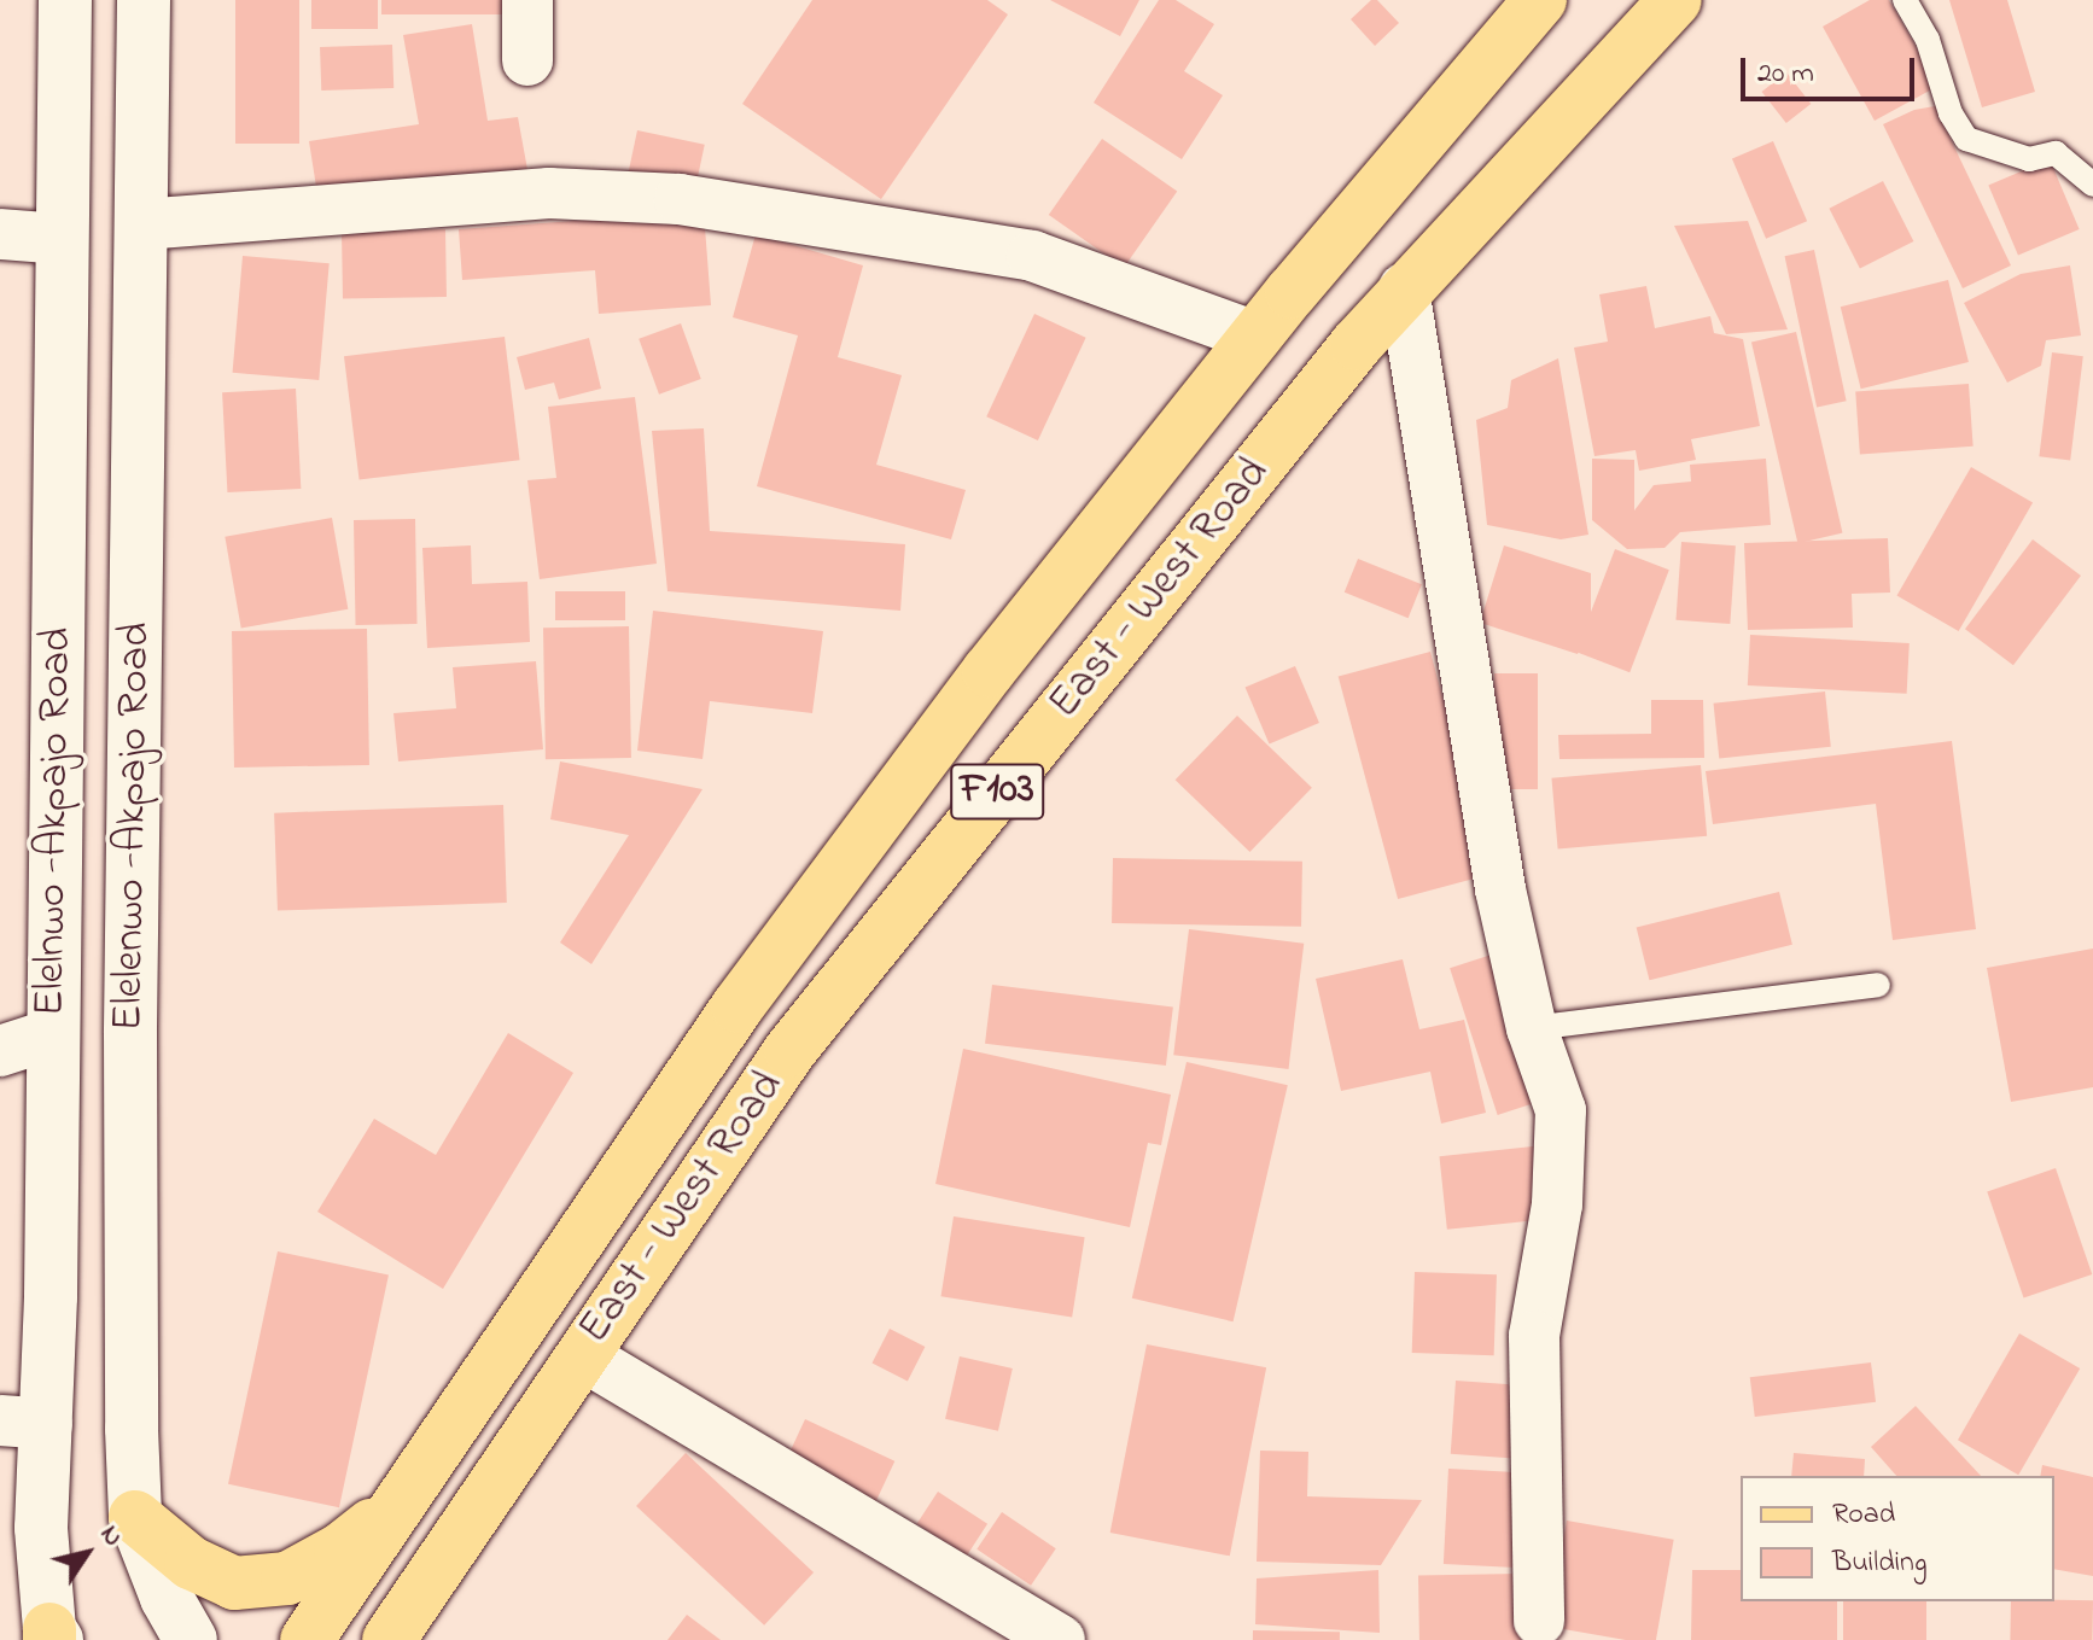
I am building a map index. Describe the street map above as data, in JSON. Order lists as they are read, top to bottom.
{
  "streets": {
    "main road": [
      "East - West Road",
      "F103",
      "Elelnwo -Akpajo Road",
      "Elelenwo -Akpajo Road"
    ]
  },
  "legend": ["Road", "Building"],
  "scale_bar": "20 m",
  "north": "top right"
}
